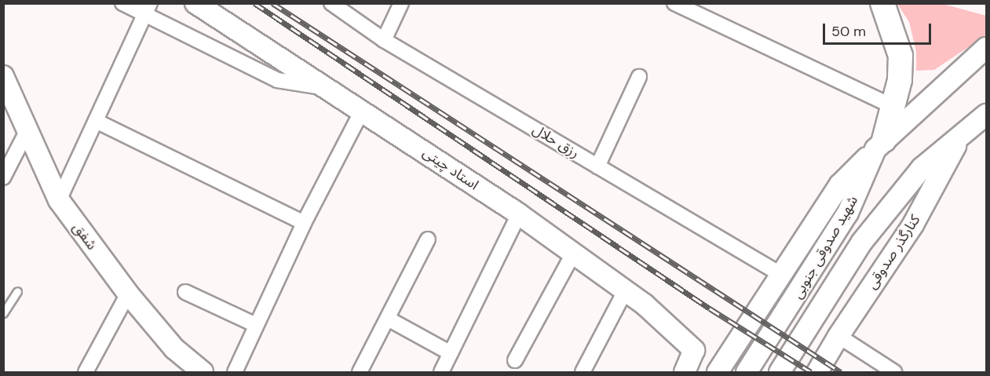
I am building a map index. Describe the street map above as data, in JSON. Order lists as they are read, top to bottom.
{
  "streets": {
    "main road": [
      "استاد چیتی",
      "شفق",
      "شهید صدوقی جنوبی",
      "کنارگذر صدوقی"
    ],
    "street": ["رزق حلال"]
  },
  "crossings": [
    ["شهید صدوقی جنوبی", "کنارگذر صدوقی"]
  ],
  "scale_bar": "50 m"
}
